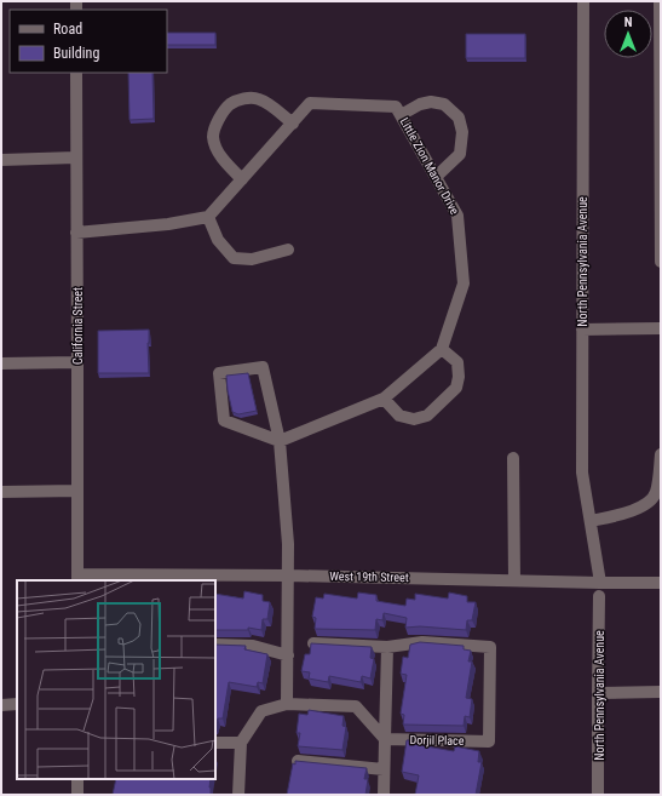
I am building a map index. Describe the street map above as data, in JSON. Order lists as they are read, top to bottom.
{
  "streets": {
    "street": [
      "Little Zion Manor Drive",
      "North Pennsylvania Avenue",
      "California Street",
      "West 19th Street",
      "Dorjil Place"
    ]
  },
  "crossings": [
    ["North Pennsylvania Avenue", "West 19th Street"],
    ["California Street", "West 19th Street"]
  ],
  "legend": ["Road", "Building"],
  "north": "top"
}
